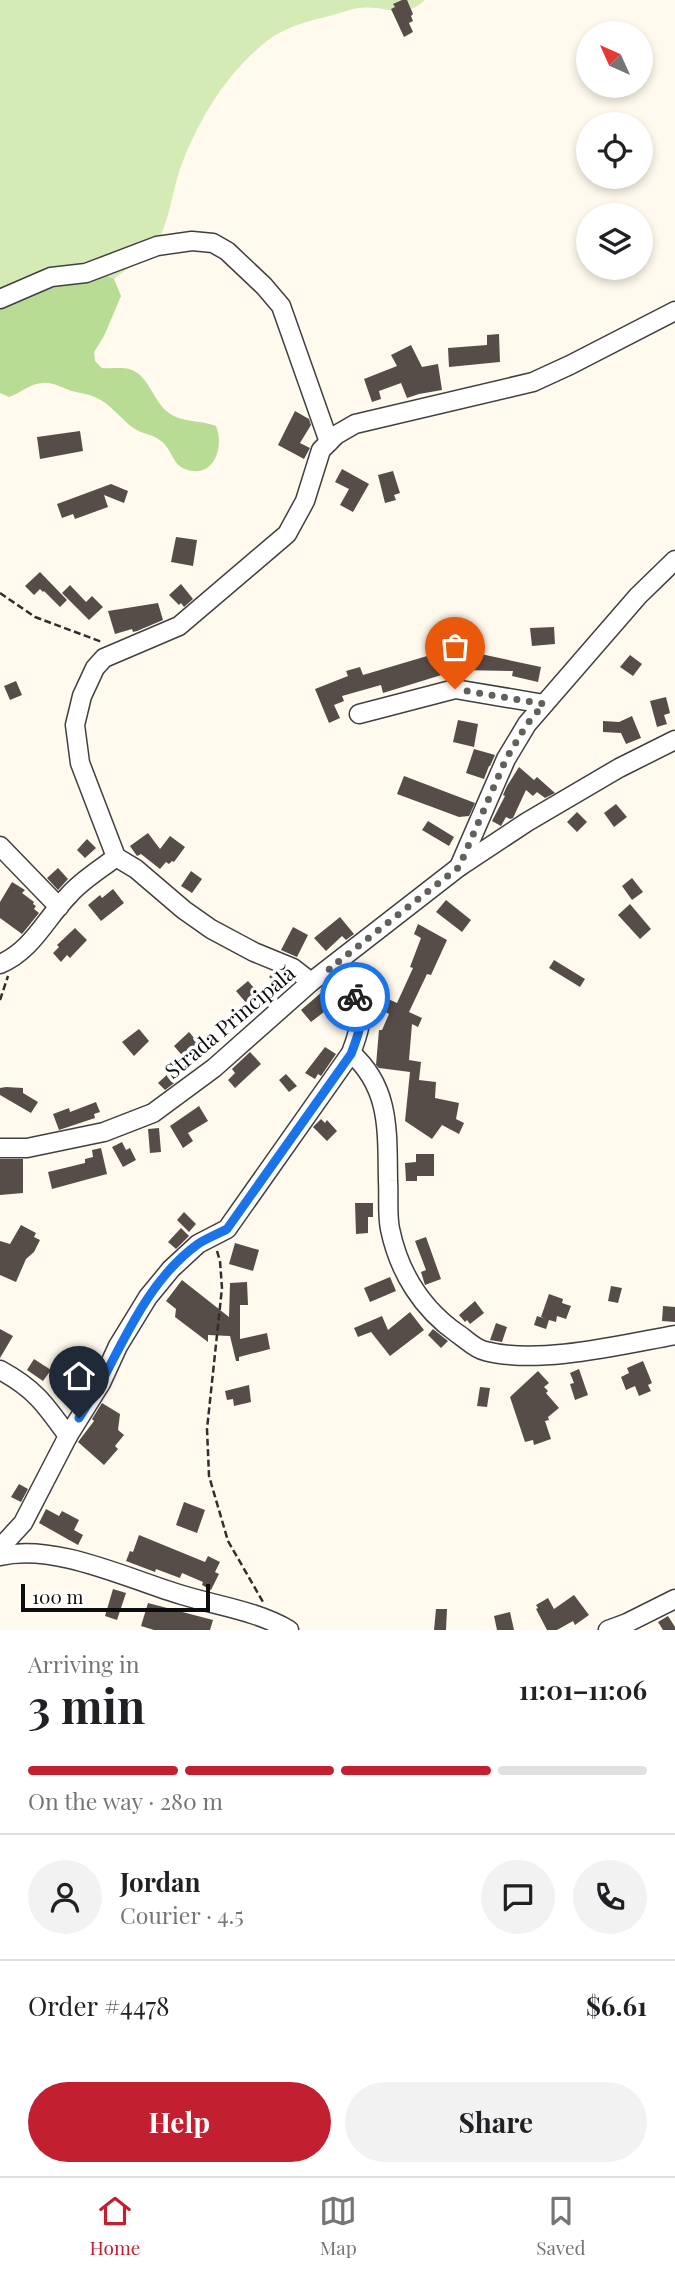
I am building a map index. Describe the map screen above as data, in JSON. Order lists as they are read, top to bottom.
{
  "streets": {
    "street": ["Strada Principală"]
  },
  "scale_bar": "100 m",
  "north": "top left",
  "page": {
    "scale": "100 m",
    "heading": ["3 min", "Arriving in", "11:01–11:06"],
    "panel": [
      "Jordan",
      "Courier · 4.5",
      "Order #4478",
      "$6.61"
    ],
    "bar": "On the way · 280 m",
    "buttons": ["Help", "Share"],
    "tabs": ["Home", "Map", "Saved"]
  }
}
